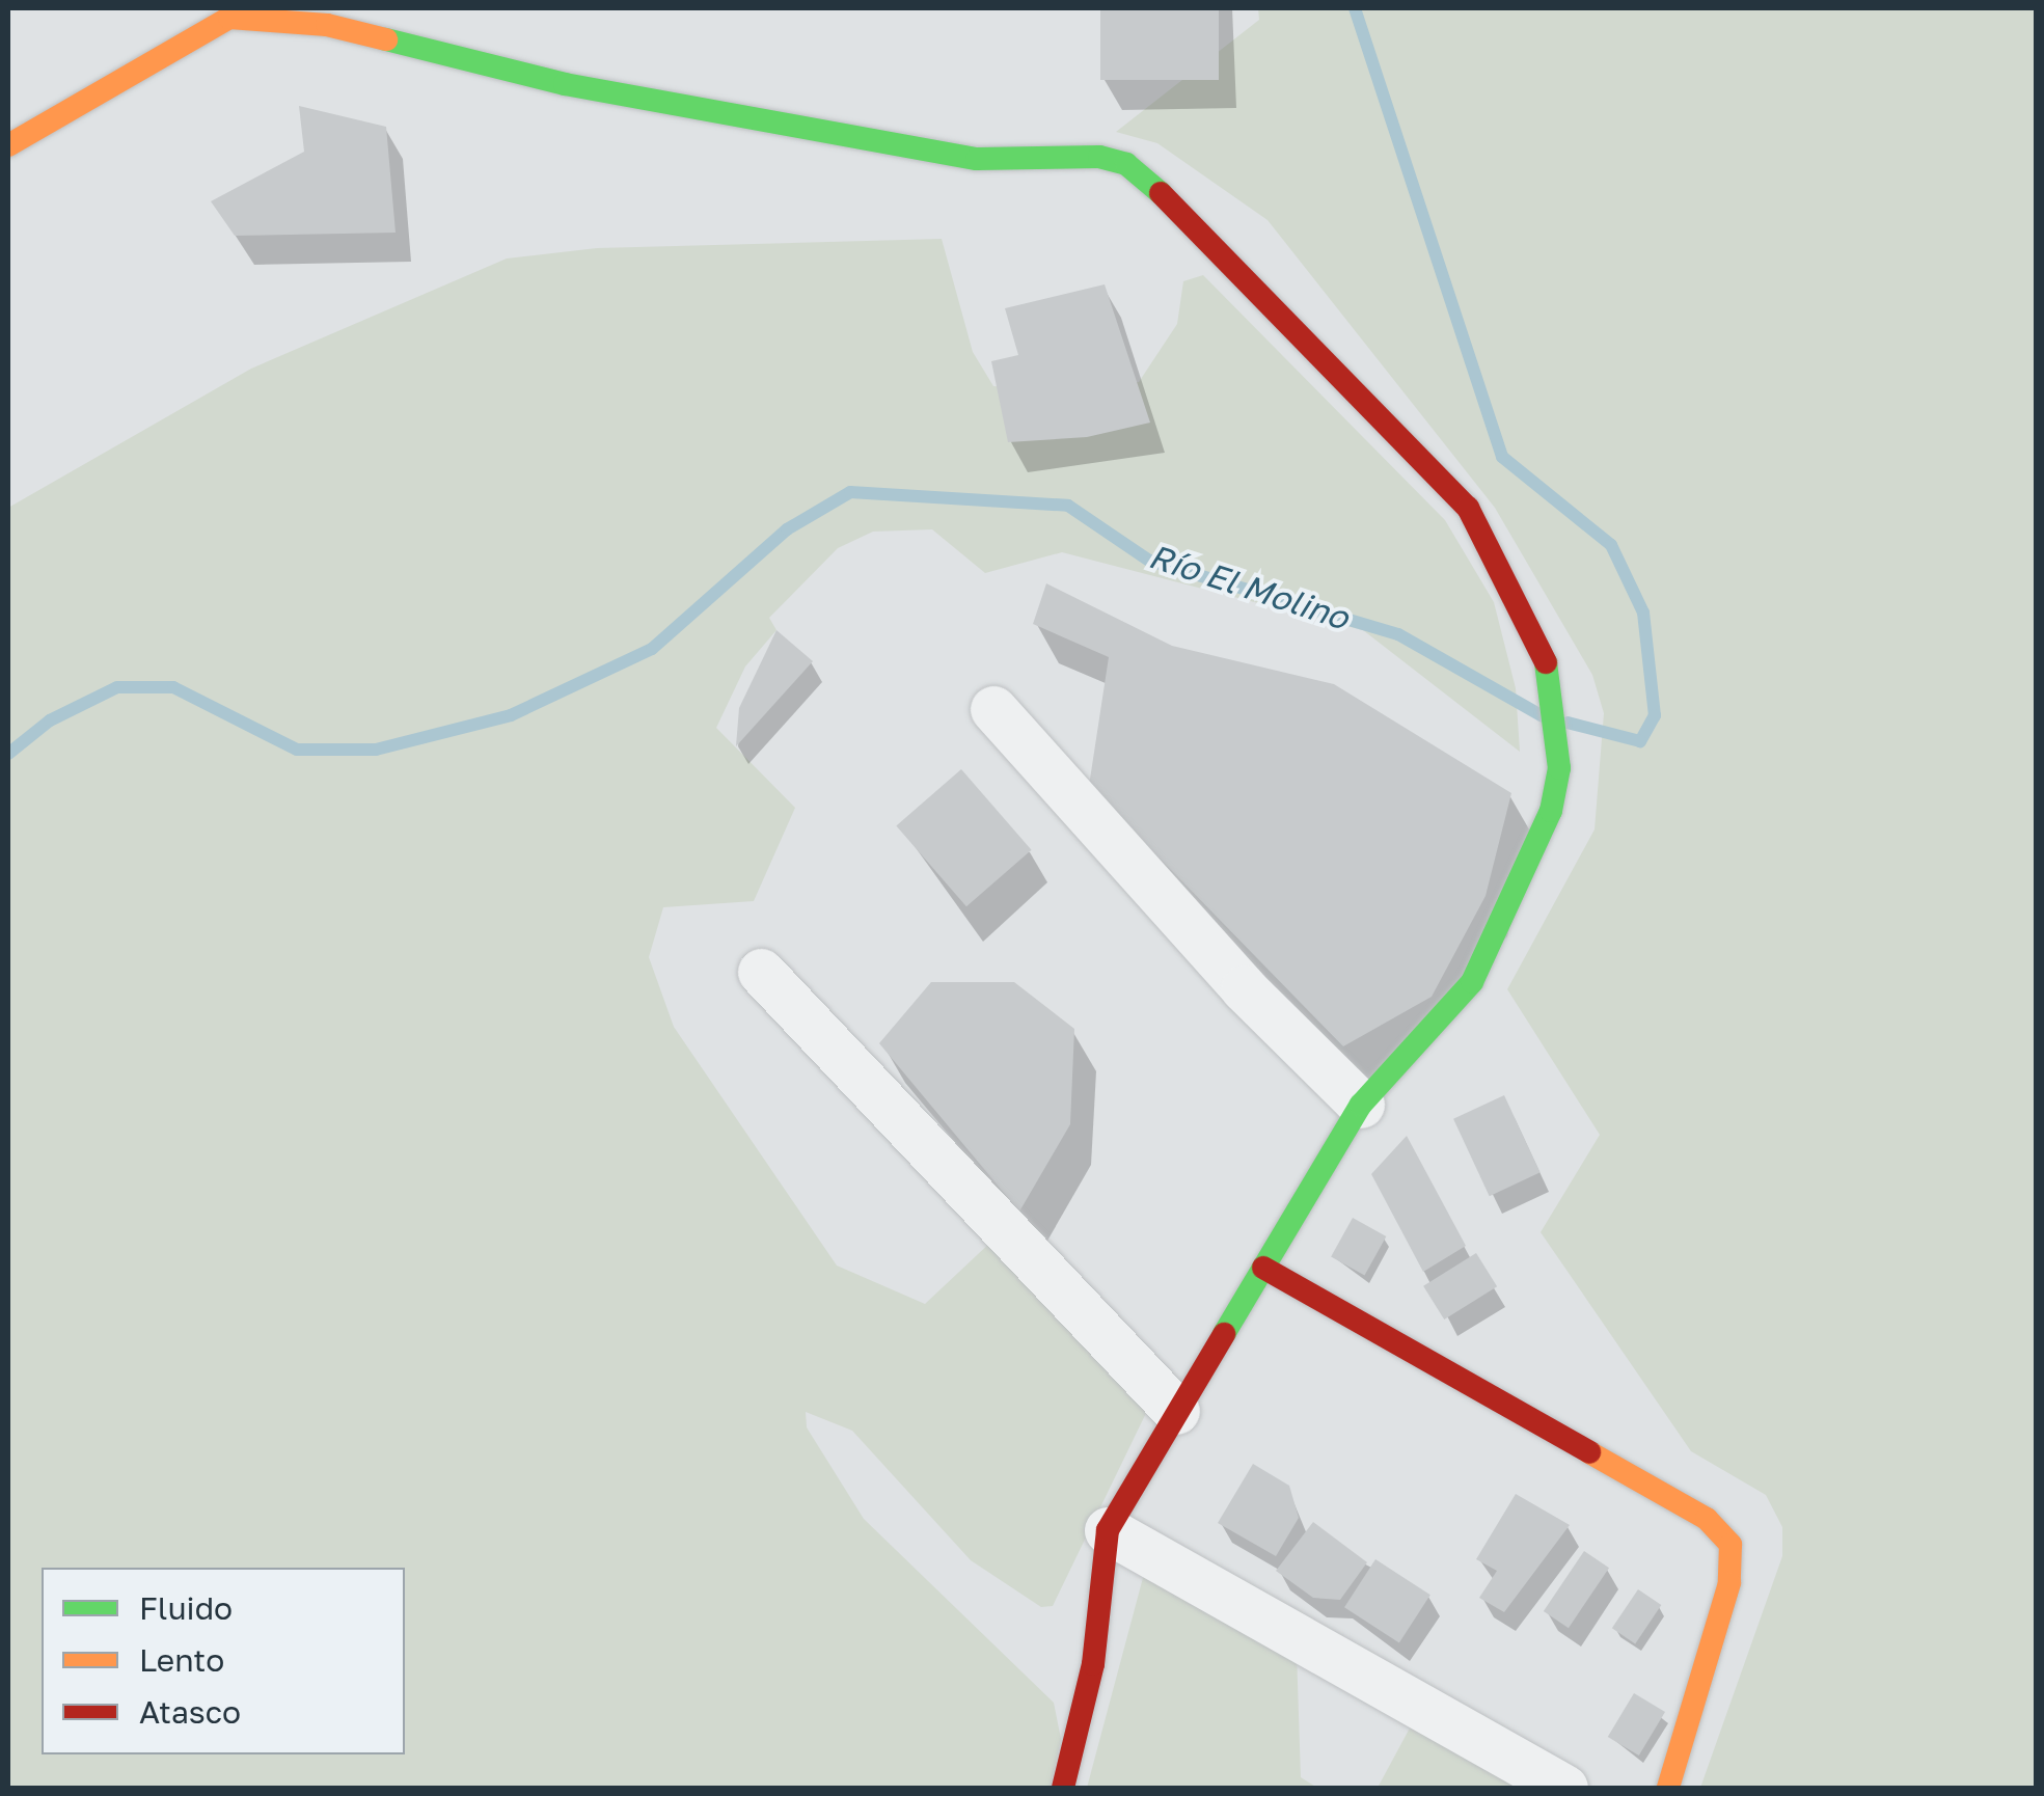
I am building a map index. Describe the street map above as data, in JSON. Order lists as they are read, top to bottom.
{
  "water": ["Río El Molino"],
  "legend": ["Fluido", "Lento", "Atasco"]
}
